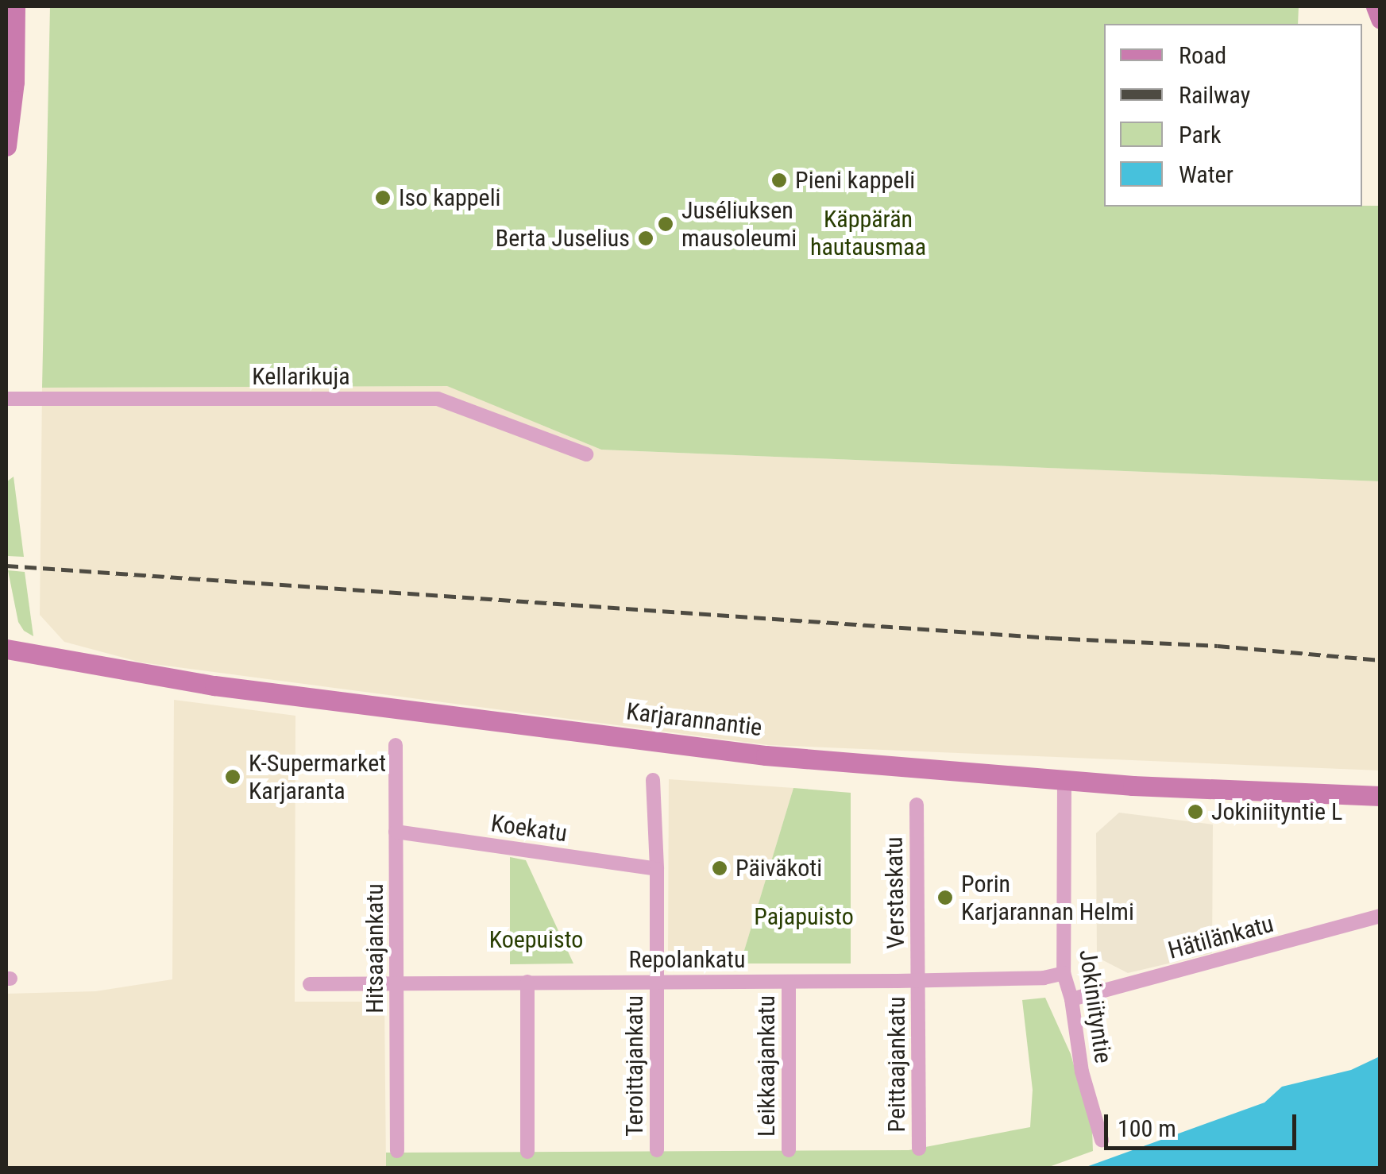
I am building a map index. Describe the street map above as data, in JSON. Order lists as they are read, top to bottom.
{
  "streets": {
    "main road": ["Karjarannantie"],
    "street": [
      "Kellarikuja",
      "Koekatu",
      "Verstaskatu",
      "Hätilänkatu",
      "Hitsaajankatu",
      "Repolankatu",
      "Jokiniityntie",
      "Peittaajankatu",
      "Teroittajankatu",
      "Leikkaajankatu"
    ]
  },
  "crossings": [
    ["Karjarannantie", "Jokiniityntie"],
    ["Koekatu", "Hitsaajankatu"],
    ["Verstaskatu", "Repolankatu"],
    ["Verstaskatu", "Peittaajankatu"],
    ["Hätilänkatu", "Jokiniityntie"],
    ["Hitsaajankatu", "Repolankatu"],
    ["Repolankatu", "Jokiniityntie"],
    ["Repolankatu", "Peittaajankatu"],
    ["Repolankatu", "Teroittajankatu"],
    ["Repolankatu", "Leikkaajankatu"]
  ],
  "parks": ["Käppärän hautausmaa", "Pajapuisto", "Koepuisto"],
  "places": [
    "Pieni kappeli",
    "Iso kappeli",
    "Juséliuksen mausoleumi",
    "Berta Juselius",
    "K-Supermarket Karjaranta",
    "Jokiniityntie L",
    "Päiväkoti",
    "Porin Karjarannan Helmi"
  ],
  "legend": [
    "Road",
    "Railway",
    "Park",
    "Water"
  ],
  "scale_bar": "100 m"
}
